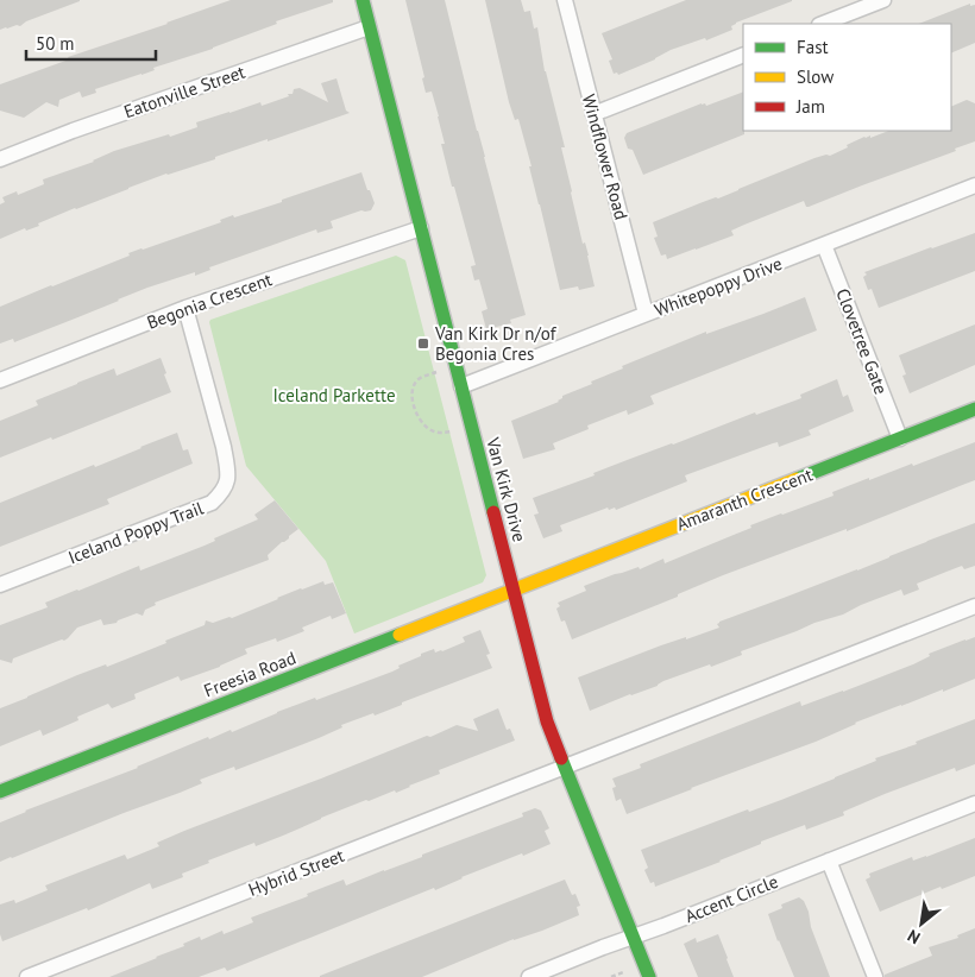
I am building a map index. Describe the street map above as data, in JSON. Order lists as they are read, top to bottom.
{
  "streets": {
    "street": [
      "Eatonville Street",
      "Windflower Road",
      "Whitepoppy Drive",
      "Begonia Crescent",
      "Clovetree Gate",
      "Van Kirk Drive",
      "Amaranth Crescent",
      "Iceland Poppy Trail",
      "Freesia Road",
      "Hybrid Street",
      "Accent Circle"
    ]
  },
  "crossings": [
    ["Eatonville Street", "Van Kirk Drive"],
    ["Windflower Road", "Whitepoppy Drive"],
    ["Whitepoppy Drive", "Clovetree Gate"],
    ["Whitepoppy Drive", "Van Kirk Drive"],
    ["Begonia Crescent", "Van Kirk Drive"],
    ["Begonia Crescent", "Iceland Poppy Trail"],
    ["Clovetree Gate", "Amaranth Crescent"],
    ["Van Kirk Drive", "Amaranth Crescent"],
    ["Van Kirk Drive", "Freesia Road"],
    ["Van Kirk Drive", "Hybrid Street"],
    ["Van Kirk Drive", "Accent Circle"],
    ["Amaranth Crescent", "Freesia Road"]
  ],
  "parks": ["Iceland Parkette"],
  "places": {
    "transit": ["Van Kirk Dr n/of Begonia Cres"]
  },
  "legend": ["Fast", "Slow", "Jam"],
  "scale_bar": "50 m",
  "north": "bottom left"
}
